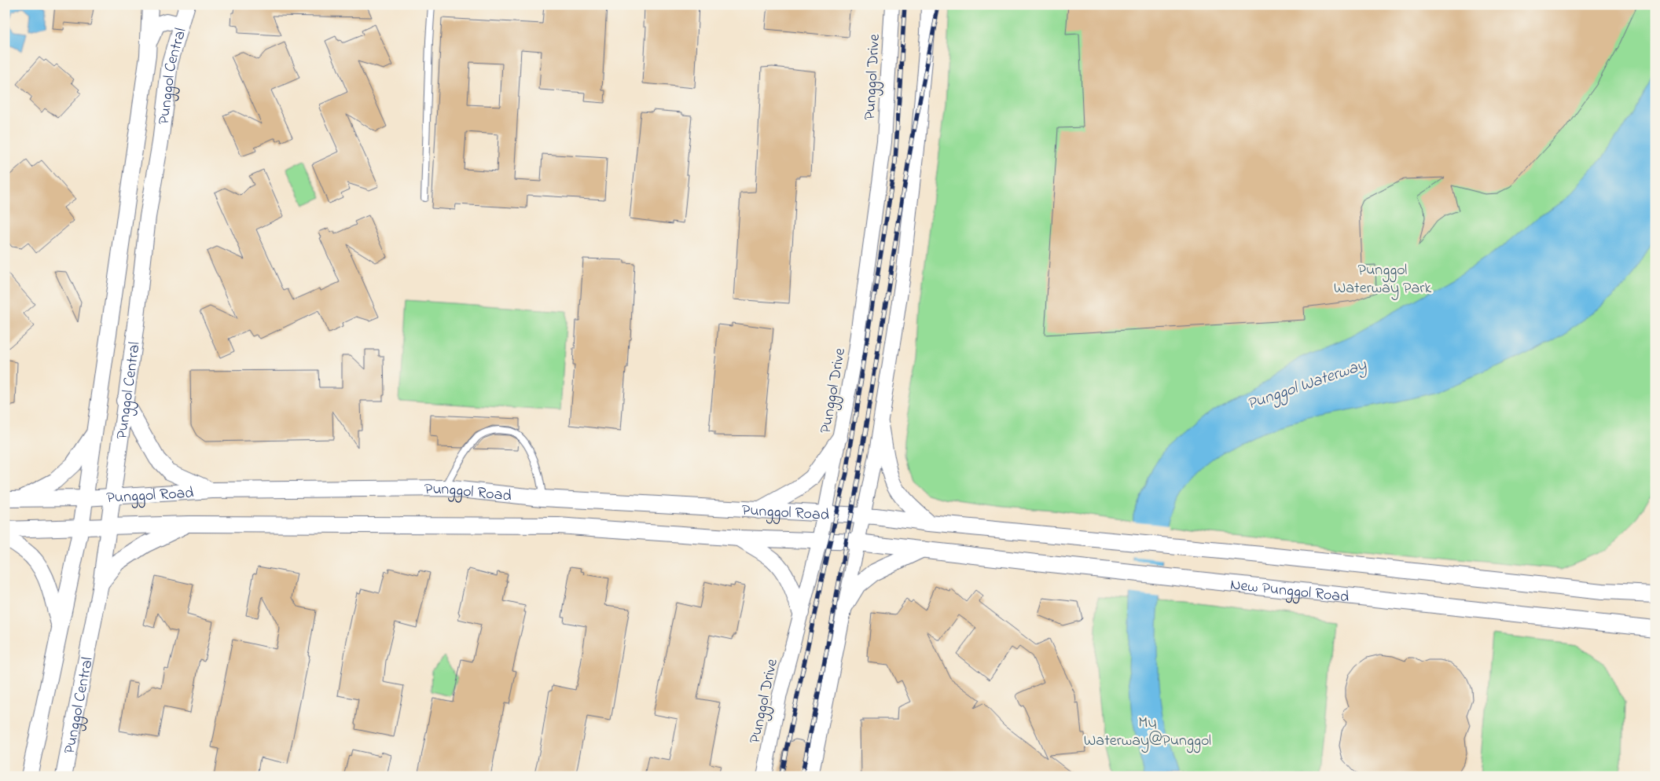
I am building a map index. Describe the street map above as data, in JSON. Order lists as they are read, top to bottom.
{
  "streets": {
    "main road": ["Punggol Central", "Punggol Road", "New Punggol Road"],
    "street": ["Punggol Drive"]
  },
  "crossings": [
    ["Punggol Central", "Punggol Road"],
    ["Punggol Drive", "Punggol Road"],
    ["Punggol Road", "New Punggol Road"]
  ],
  "water": ["Punggol Waterway"],
  "parks": ["Punggol Waterway Park", "My Waterway@Punggol"]
}
